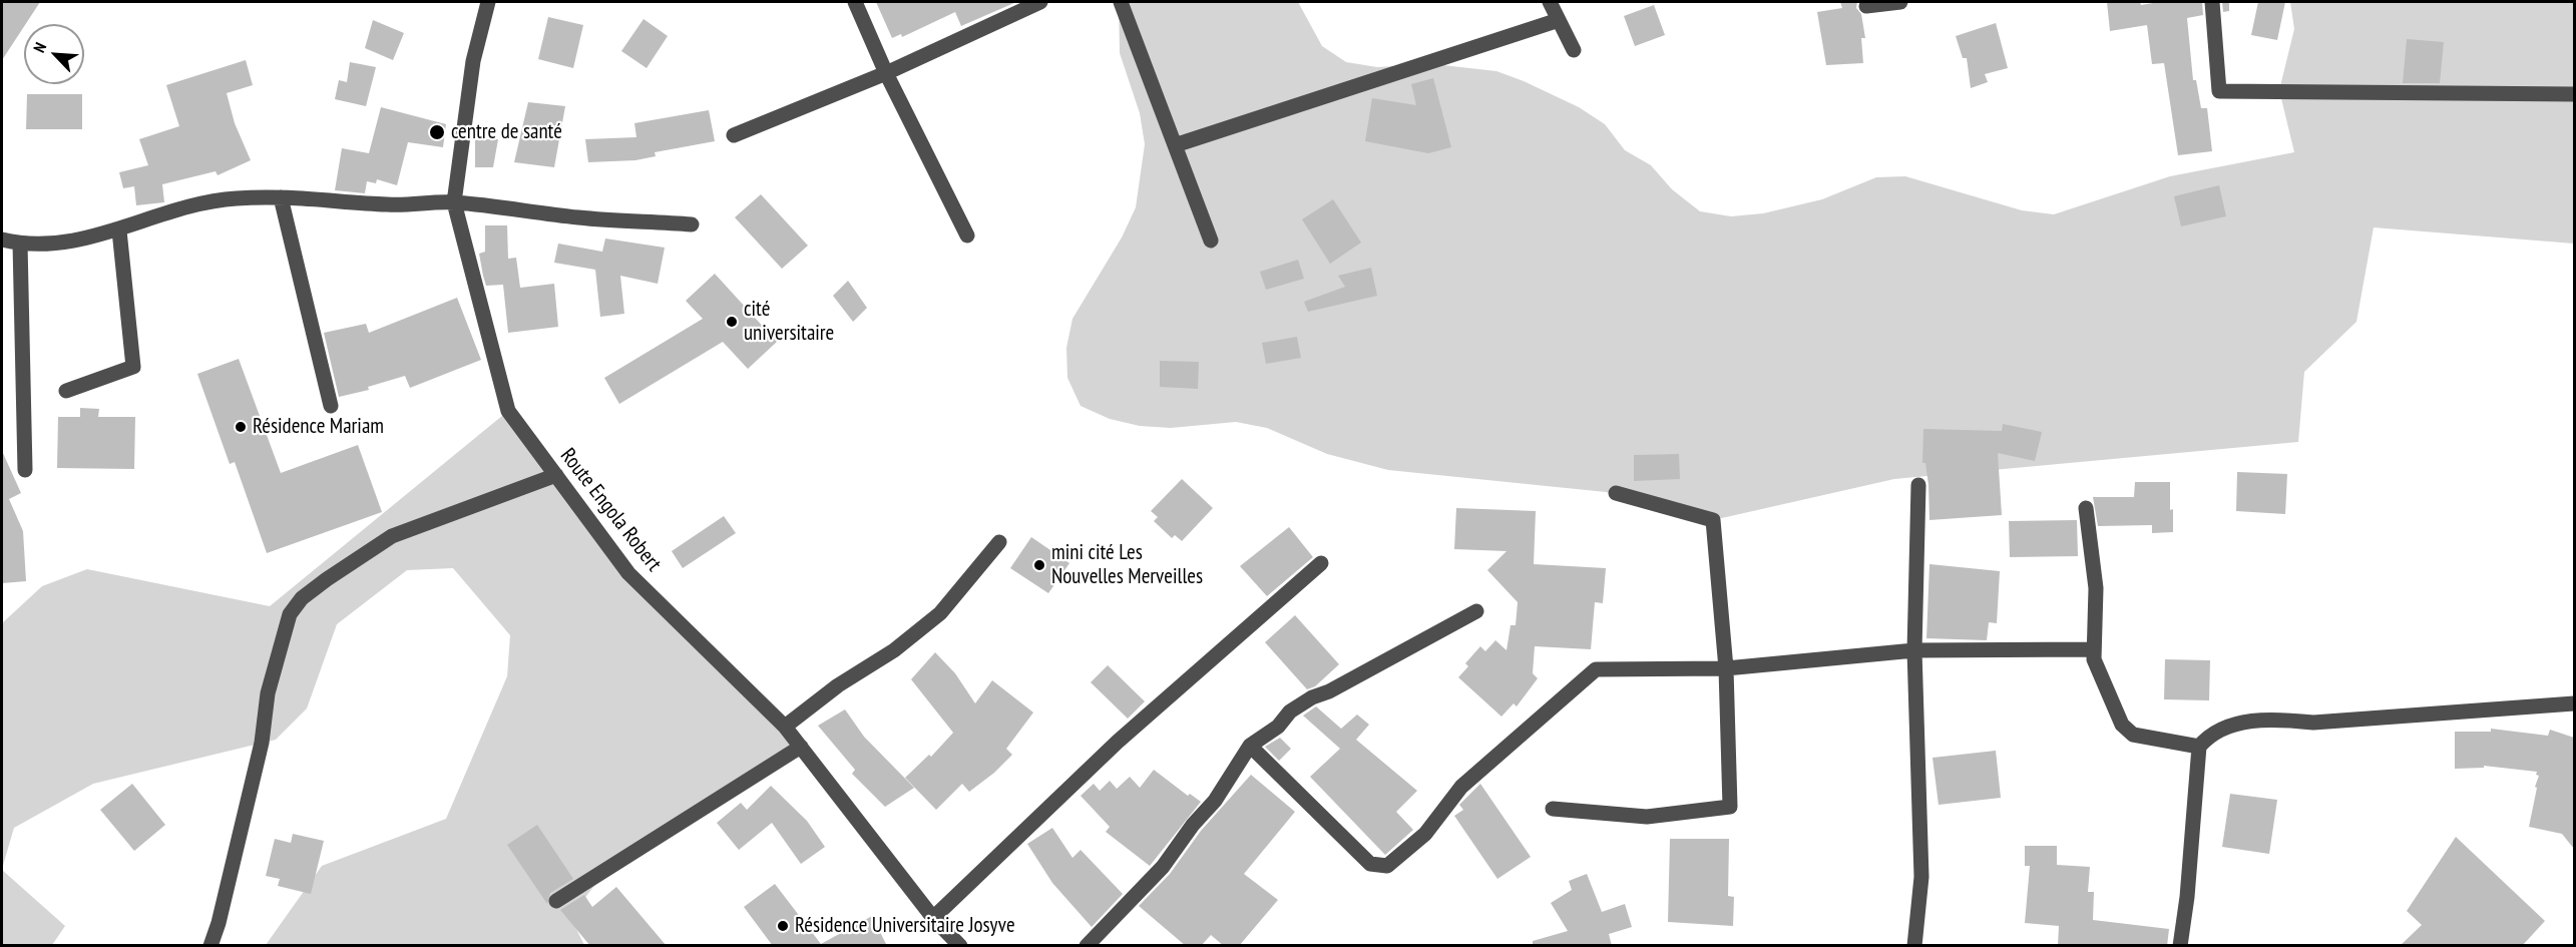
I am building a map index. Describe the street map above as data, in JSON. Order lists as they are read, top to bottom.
{
  "streets": {
    "street": ["Route Engola Robert"]
  },
  "places": [
    "centre de santé",
    "cité universitaire",
    "Résidence Mariam",
    "mini cité Les Nouvelles Merveilles",
    "Résidence Universitaire Josyve"
  ],
  "north": "top left"
}
